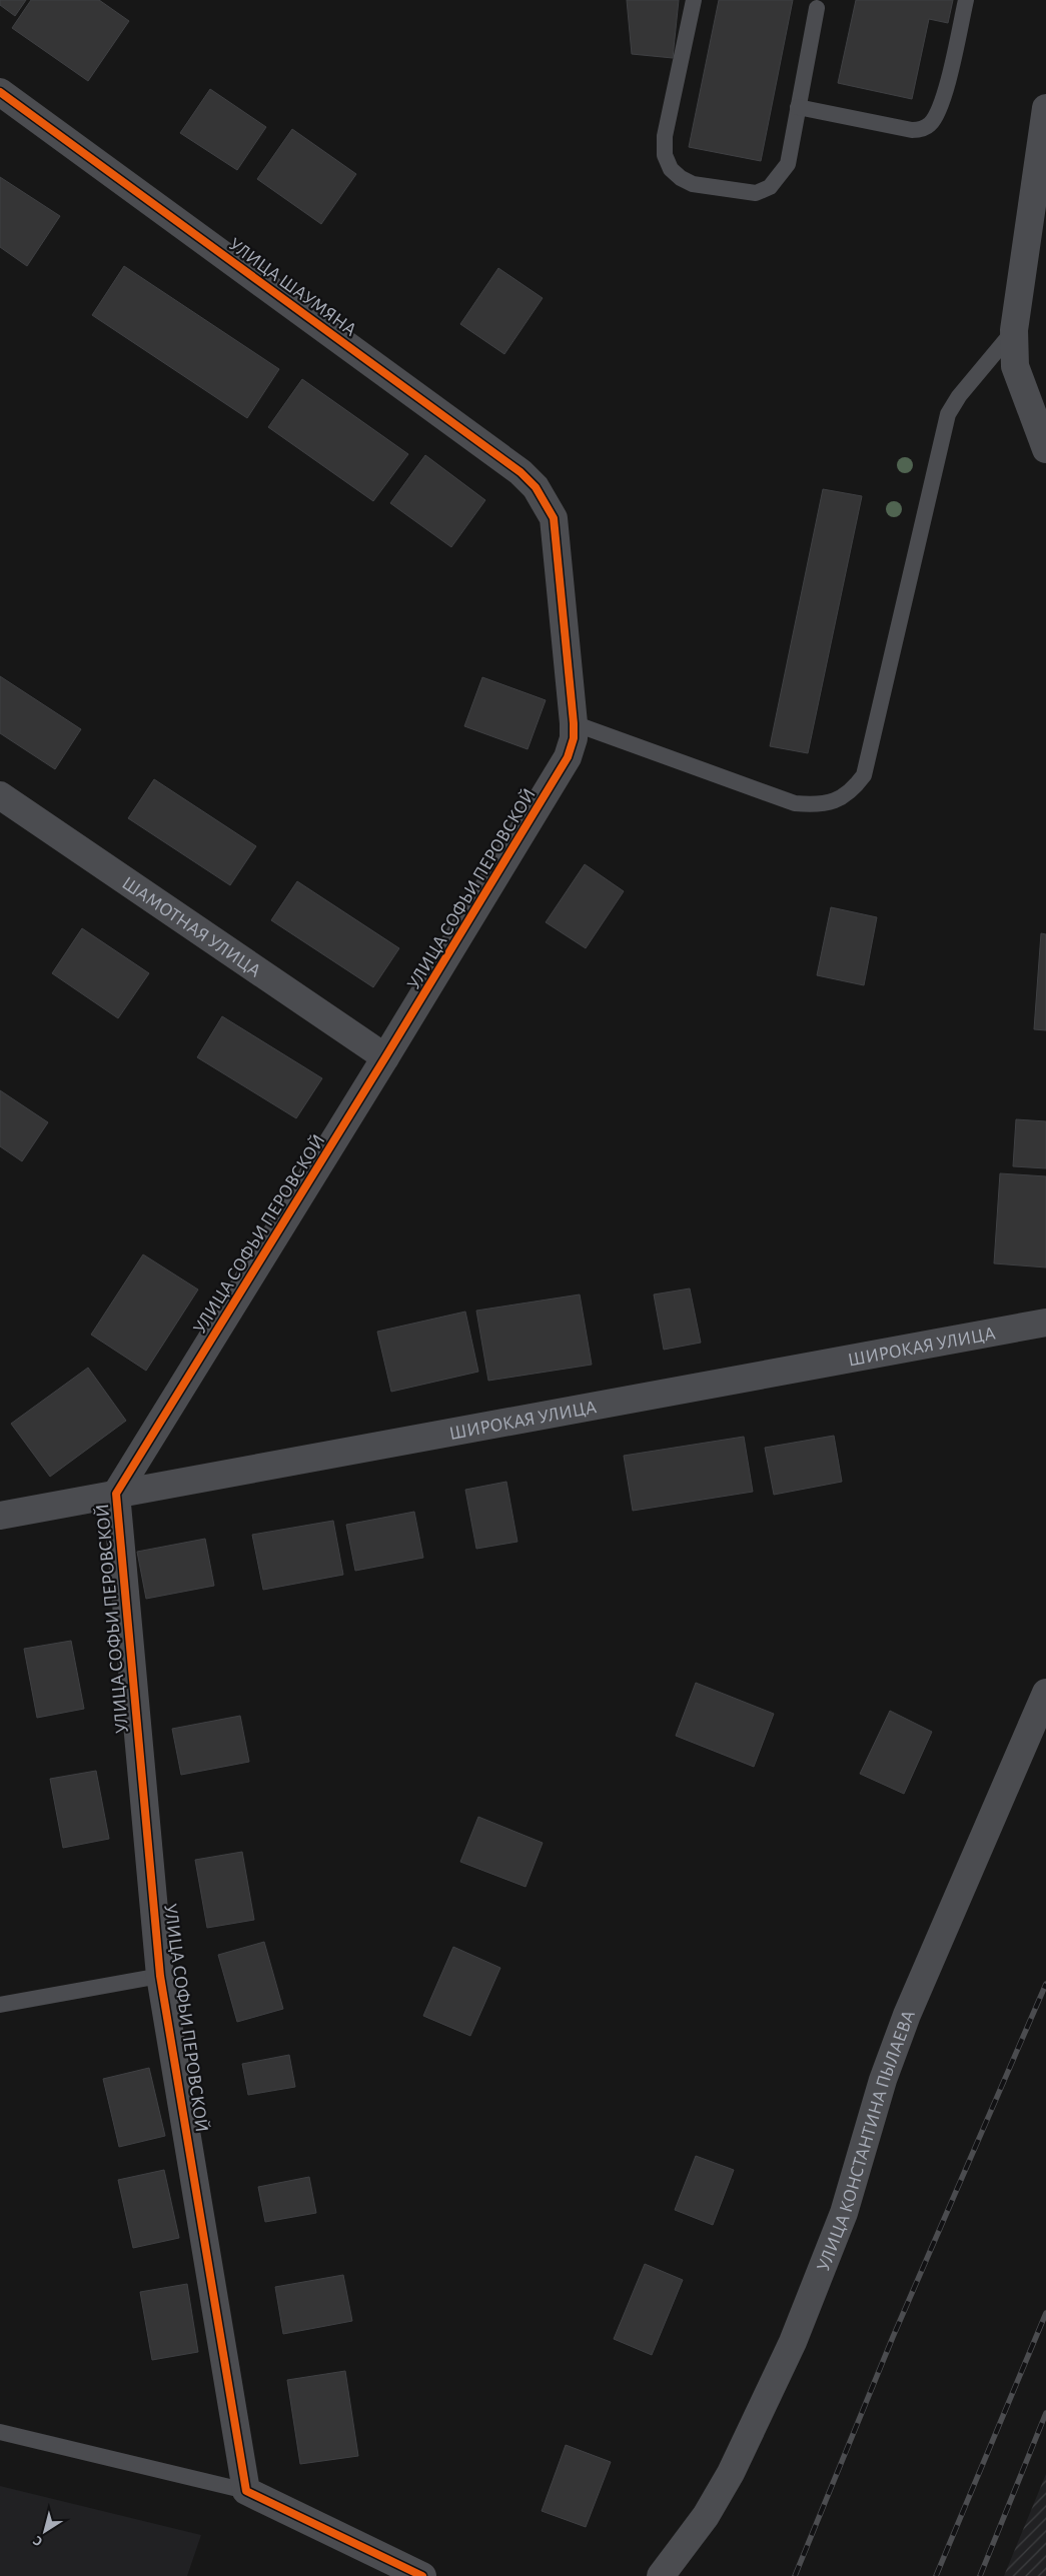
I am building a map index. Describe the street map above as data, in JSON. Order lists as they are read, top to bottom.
{
  "streets": {
    "street": [
      "УЛИЦА ШАУМЯНА",
      "УЛИЦА СОФЬИ ПЕРОВСКОЙ",
      "ШАМОТНАЯ УЛИЦА",
      "ШИРОКАЯ УЛИЦА",
      "УЛИЦА КОНСТАНТИНА ПЫЛАЕВА"
    ]
  },
  "crossings": [
    ["УЛИЦА ШАУМЯНА", "УЛИЦА СОФЬИ ПЕРОВСКОЙ"],
    ["УЛИЦА СОФЬИ ПЕРОВСКОЙ", "ШАМОТНАЯ УЛИЦА"],
    ["УЛИЦА СОФЬИ ПЕРОВСКОЙ", "ШИРОКАЯ УЛИЦА"]
  ],
  "north": "bottom left"
}
